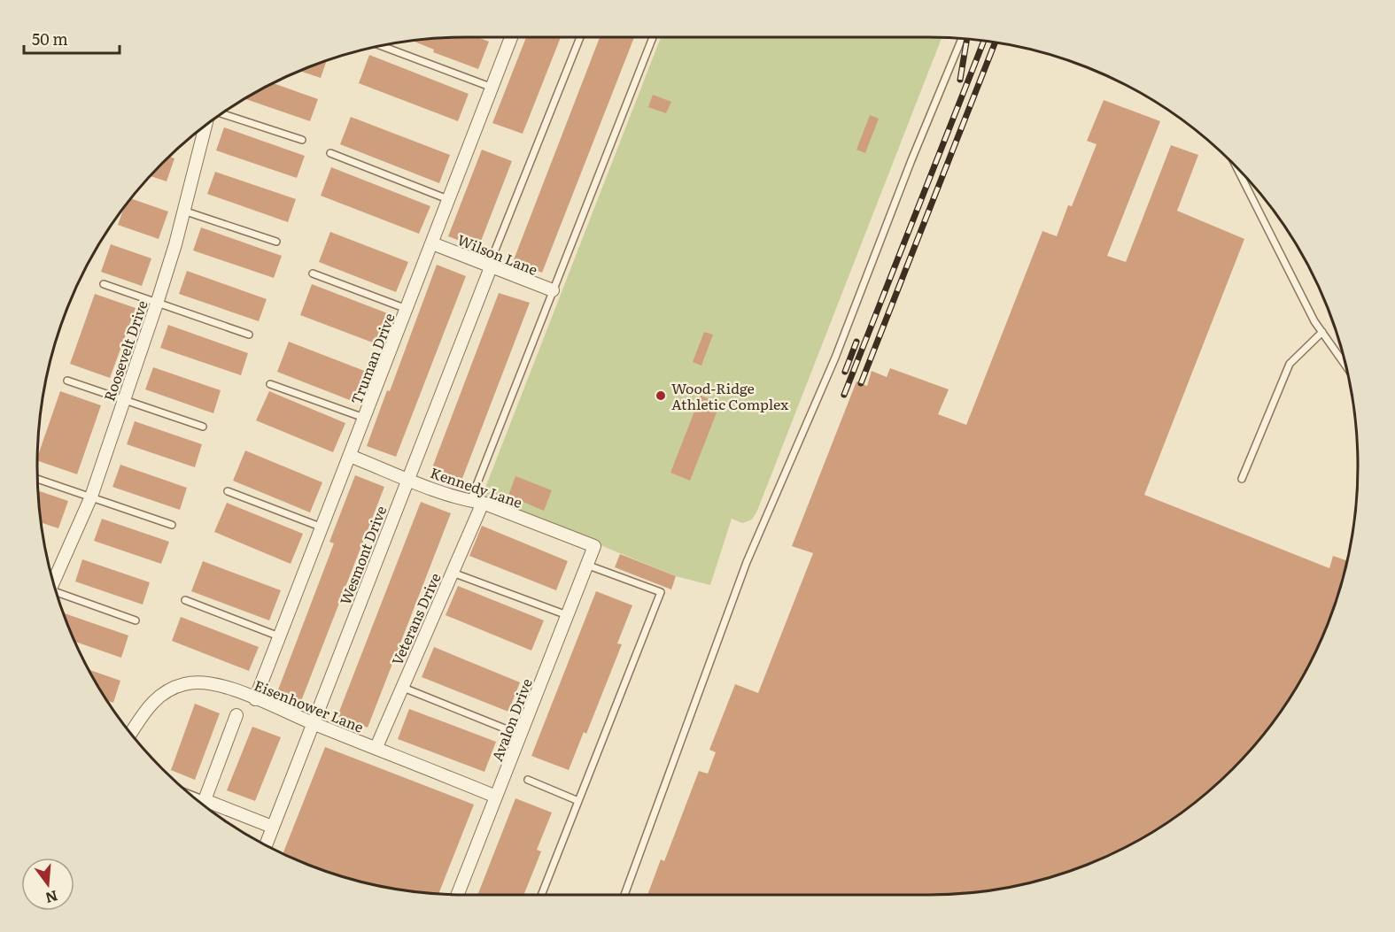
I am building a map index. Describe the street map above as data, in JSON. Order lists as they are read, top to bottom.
{
  "streets": {
    "street": [
      "Wilson Lane",
      "Roosevelt Drive",
      "Truman Drive",
      "Kennedy Lane",
      "Wesmont Drive",
      "Veterans Drive",
      "Eisenhower Lane",
      "Avalon Drive"
    ]
  },
  "crossings": [
    ["Wilson Lane", "Truman Drive"],
    ["Wilson Lane", "Wesmont Drive"],
    ["Truman Drive", "Kennedy Lane"],
    ["Truman Drive", "Eisenhower Lane"],
    ["Kennedy Lane", "Wesmont Drive"],
    ["Kennedy Lane", "Veterans Drive"],
    ["Kennedy Lane", "Avalon Drive"],
    ["Wesmont Drive", "Eisenhower Lane"],
    ["Veterans Drive", "Eisenhower Lane"],
    ["Eisenhower Lane", "Avalon Drive"]
  ],
  "places": ["Wood-Ridge Athletic Complex"],
  "scale_bar": "50 m",
  "north": "bottom"
}
